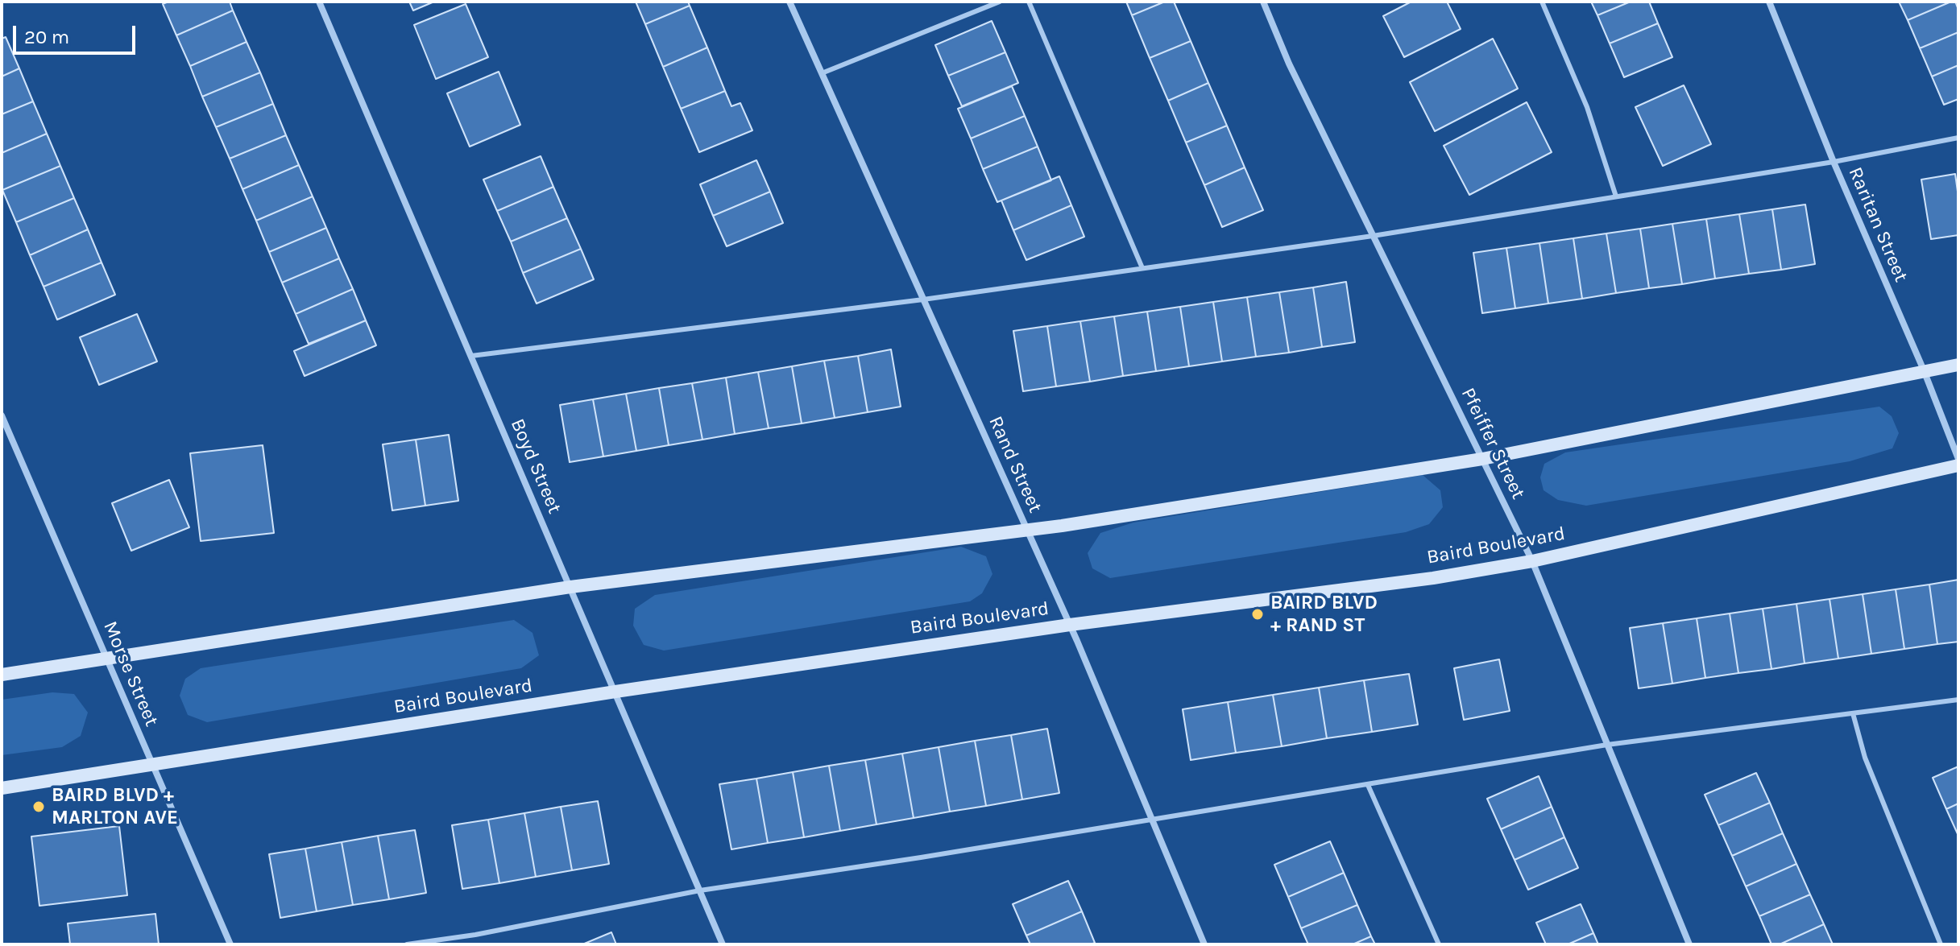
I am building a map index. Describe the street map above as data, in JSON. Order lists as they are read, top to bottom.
{
  "streets": {
    "main road": ["Baird Boulevard"],
    "street": [
      "Raritan Street",
      "Pfeiffer Street",
      "Rand Street",
      "Boyd Street",
      "Morse Street"
    ]
  },
  "crossings": [
    ["Pfeiffer Street", "Baird Boulevard"],
    ["Rand Street", "Baird Boulevard"],
    ["Boyd Street", "Baird Boulevard"],
    ["Baird Boulevard", "Morse Street"]
  ],
  "places": ["BAIRD BLVD + RAND ST", "BAIRD BLVD + MARLTON AVE"],
  "scale_bar": "20 m"
}
